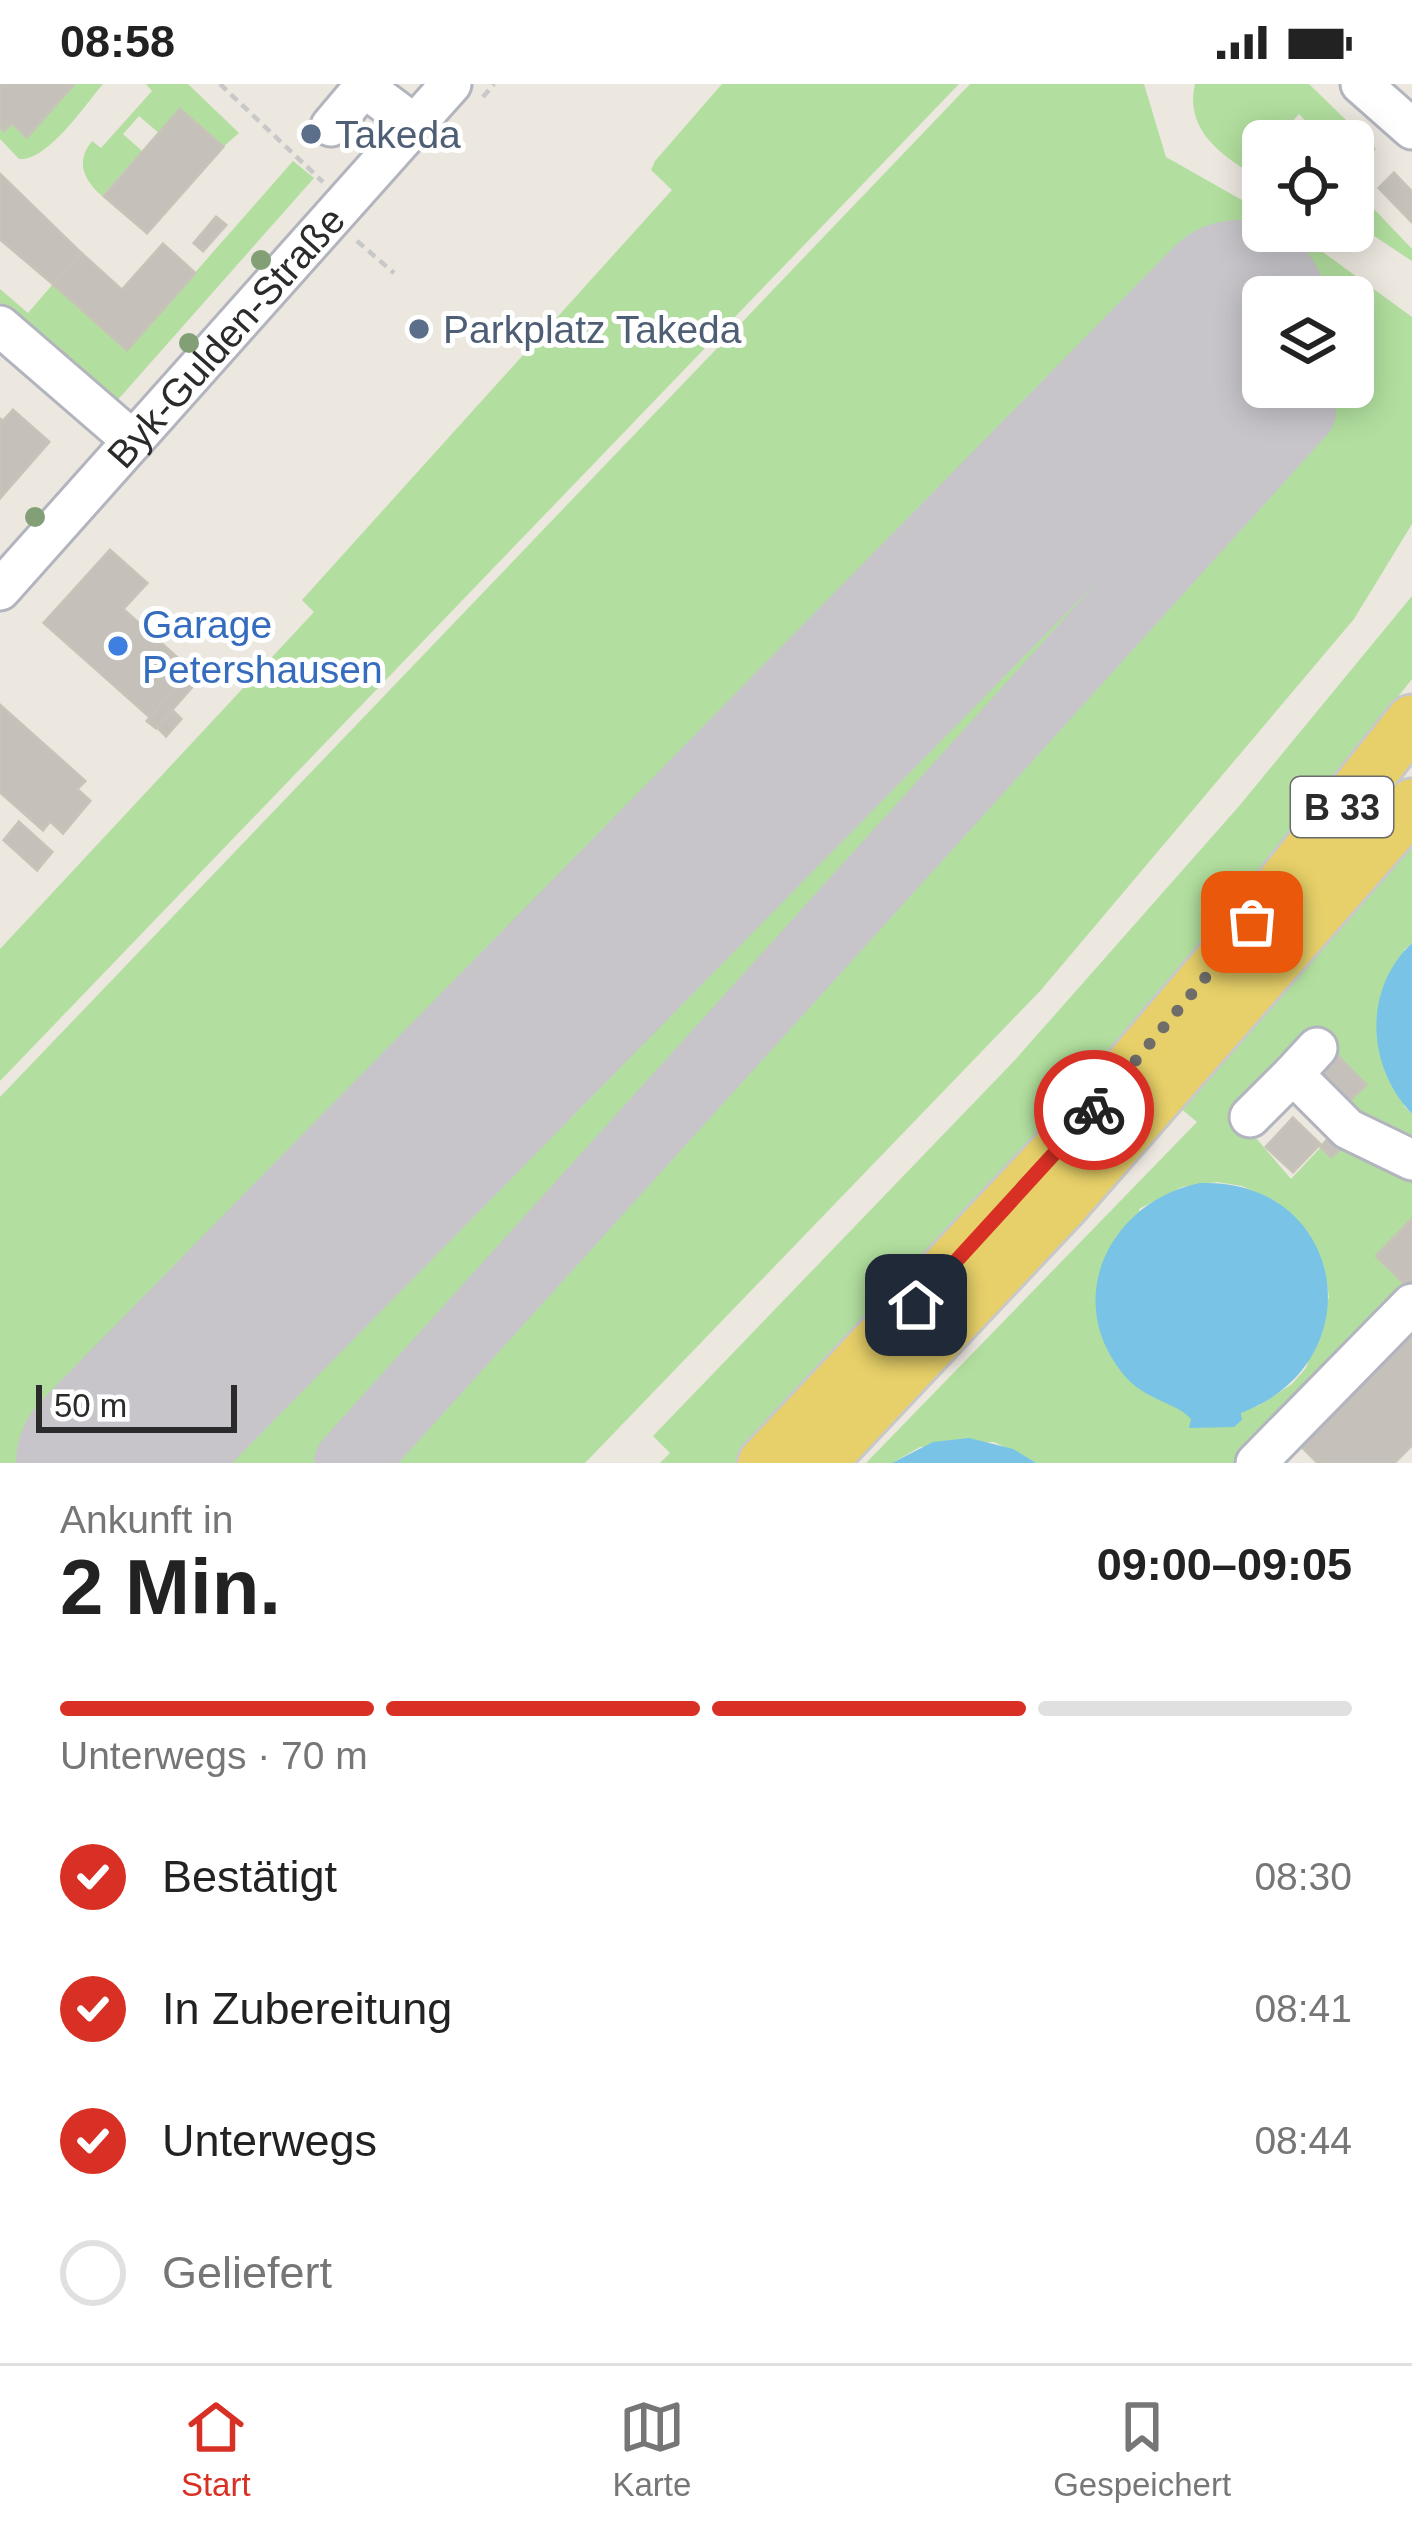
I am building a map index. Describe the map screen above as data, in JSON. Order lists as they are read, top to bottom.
{
  "streets": {
    "main road": ["B 33"],
    "street": ["Byk-Gulden-Straße"]
  },
  "places": ["Takeda", "Parkplatz Takeda", "Garage Petershausen"],
  "scale_bar": "50 m",
  "page": {
    "status": "08:58",
    "scale": "50 m",
    "heading": ["2 Min.", "Ankunft in", "09:00–09:05"],
    "bar": "Unterwegs · 70 m",
    "list": [
      ["Bestätigt", "08:30"],
      ["In Zubereitung", "08:41"],
      ["Unterwegs", "08:44"],
      "Geliefert"
    ],
    "tabs": ["Start", "Karte", "Gespeichert"]
  }
}
